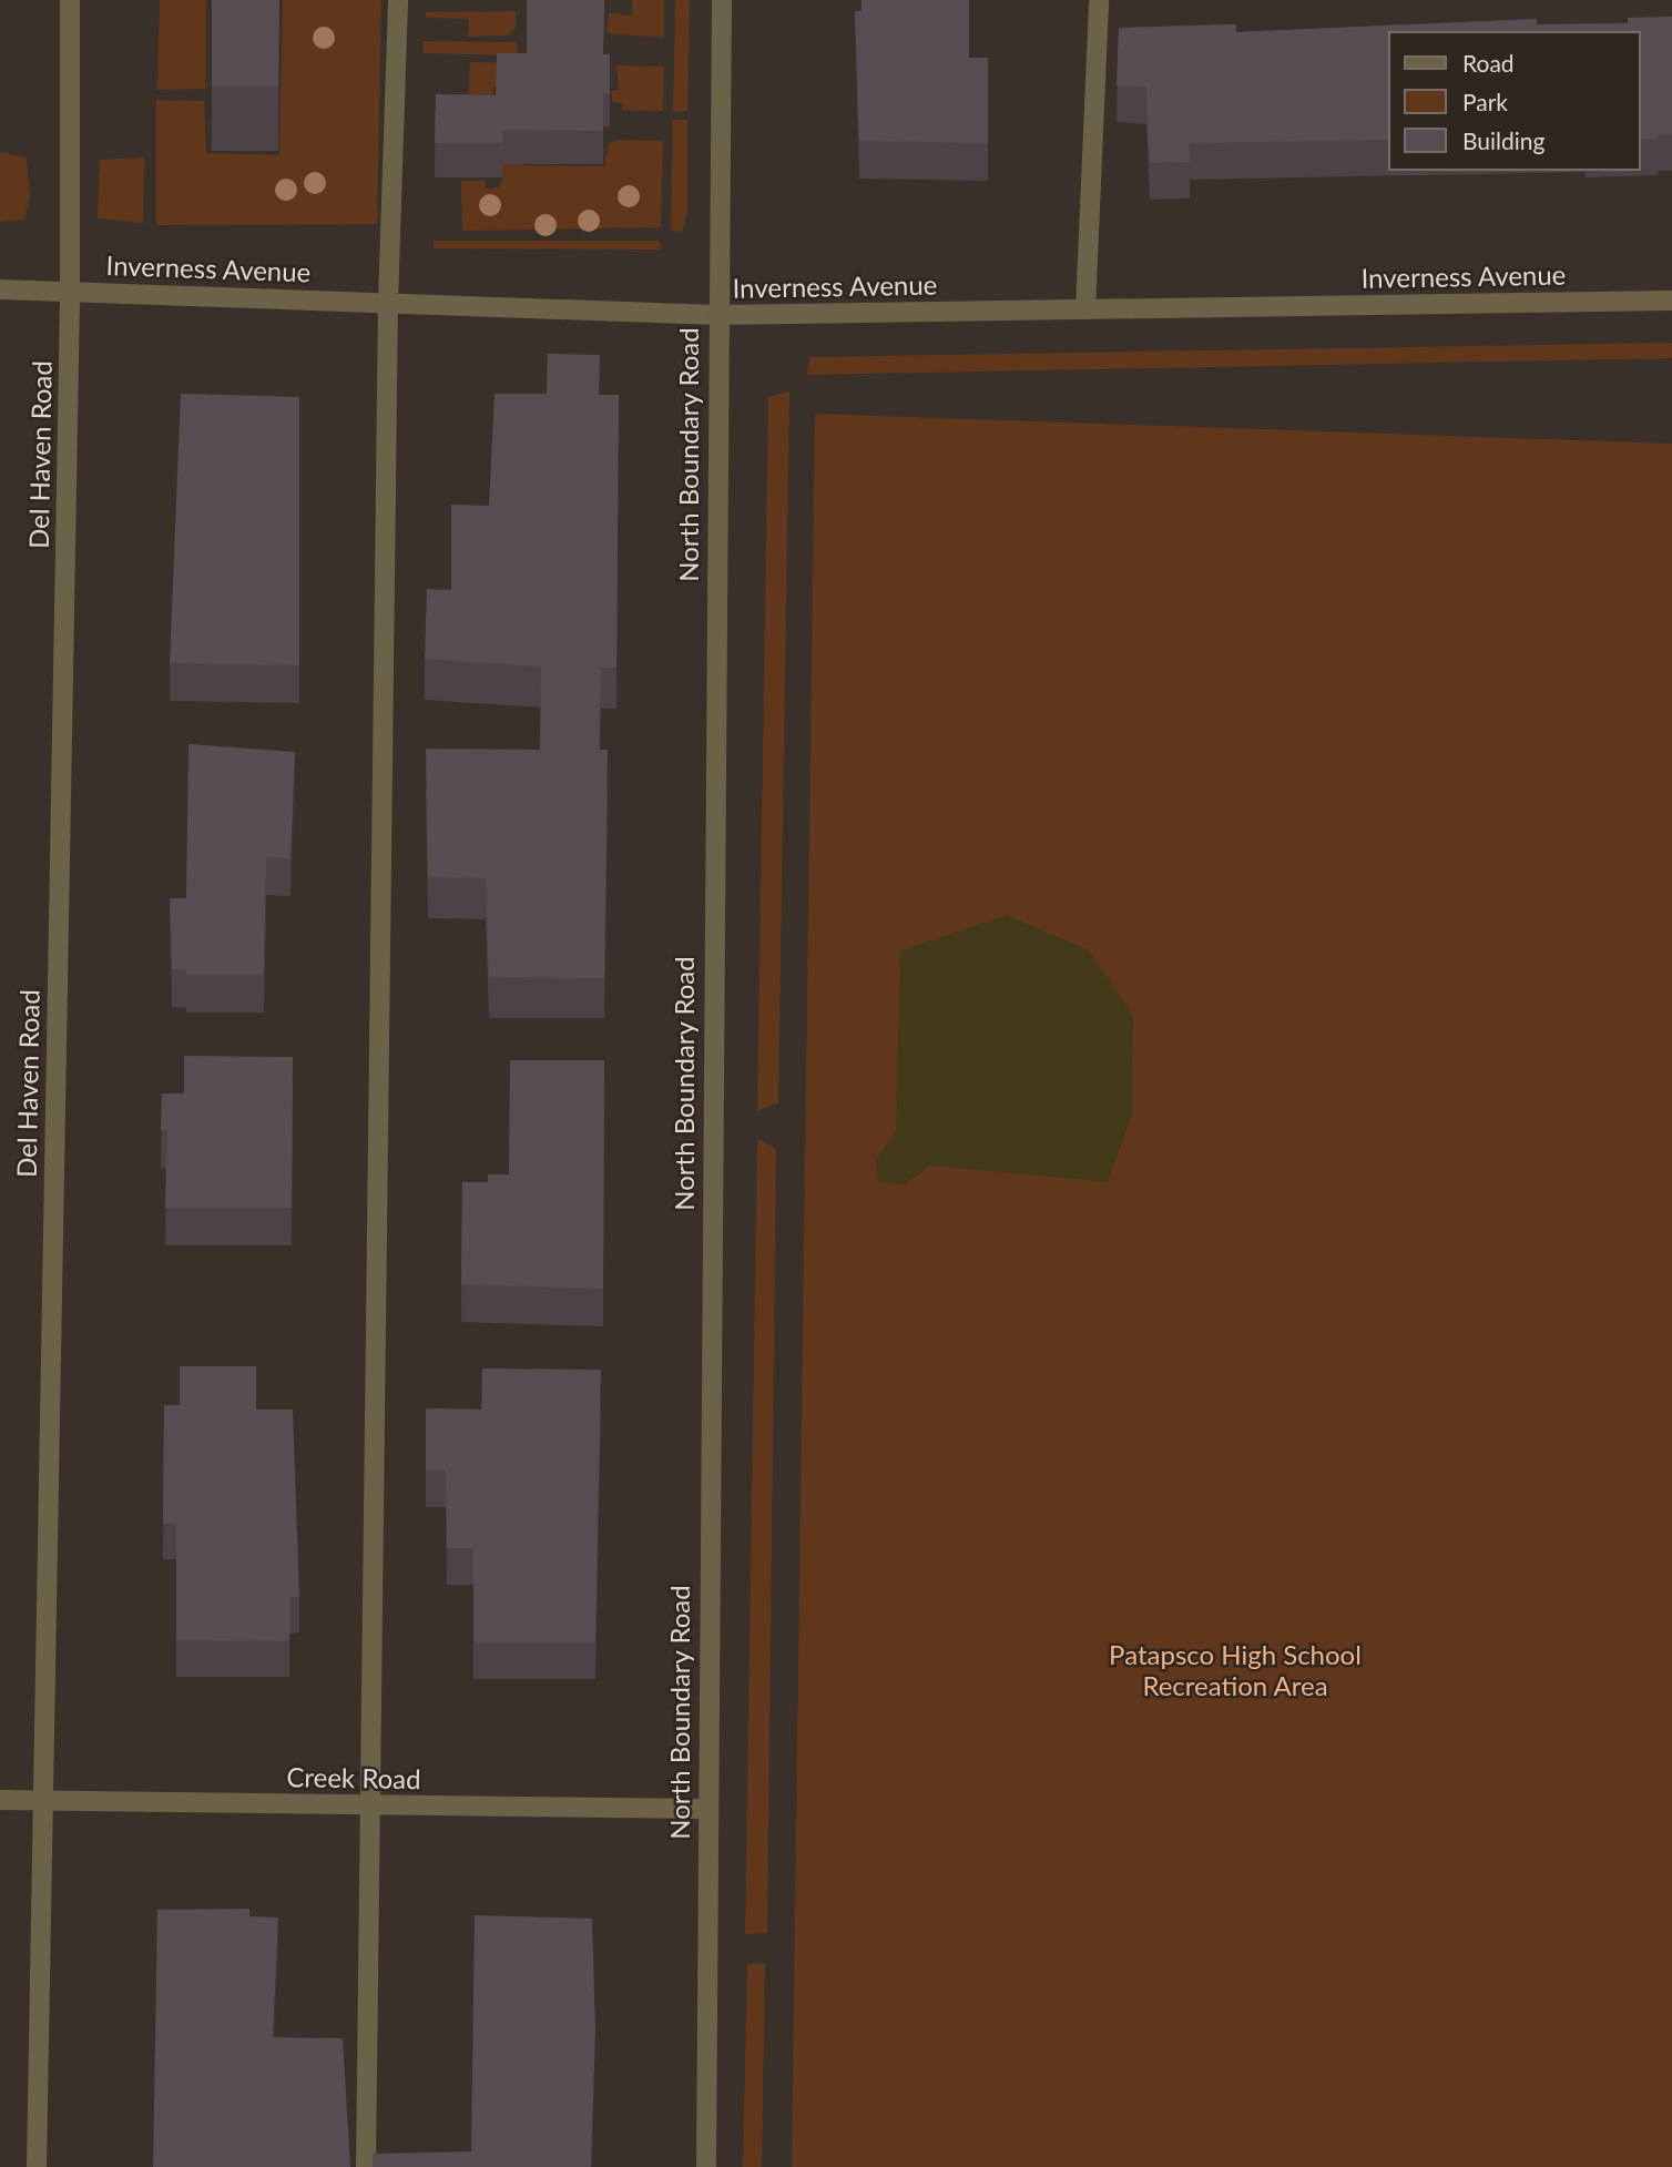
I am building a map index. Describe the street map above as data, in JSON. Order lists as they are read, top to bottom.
{
  "streets": {
    "street": [
      "Inverness Avenue",
      "Del Haven Road",
      "North Boundary Road",
      "Creek Road"
    ]
  },
  "crossings": [
    ["Inverness Avenue", "Del Haven Road"],
    ["Inverness Avenue", "North Boundary Road"],
    ["Del Haven Road", "Creek Road"],
    ["North Boundary Road", "Creek Road"]
  ],
  "parks": ["Patapsco High School Recreation Area"],
  "legend": ["Road", "Park", "Building"]
}
